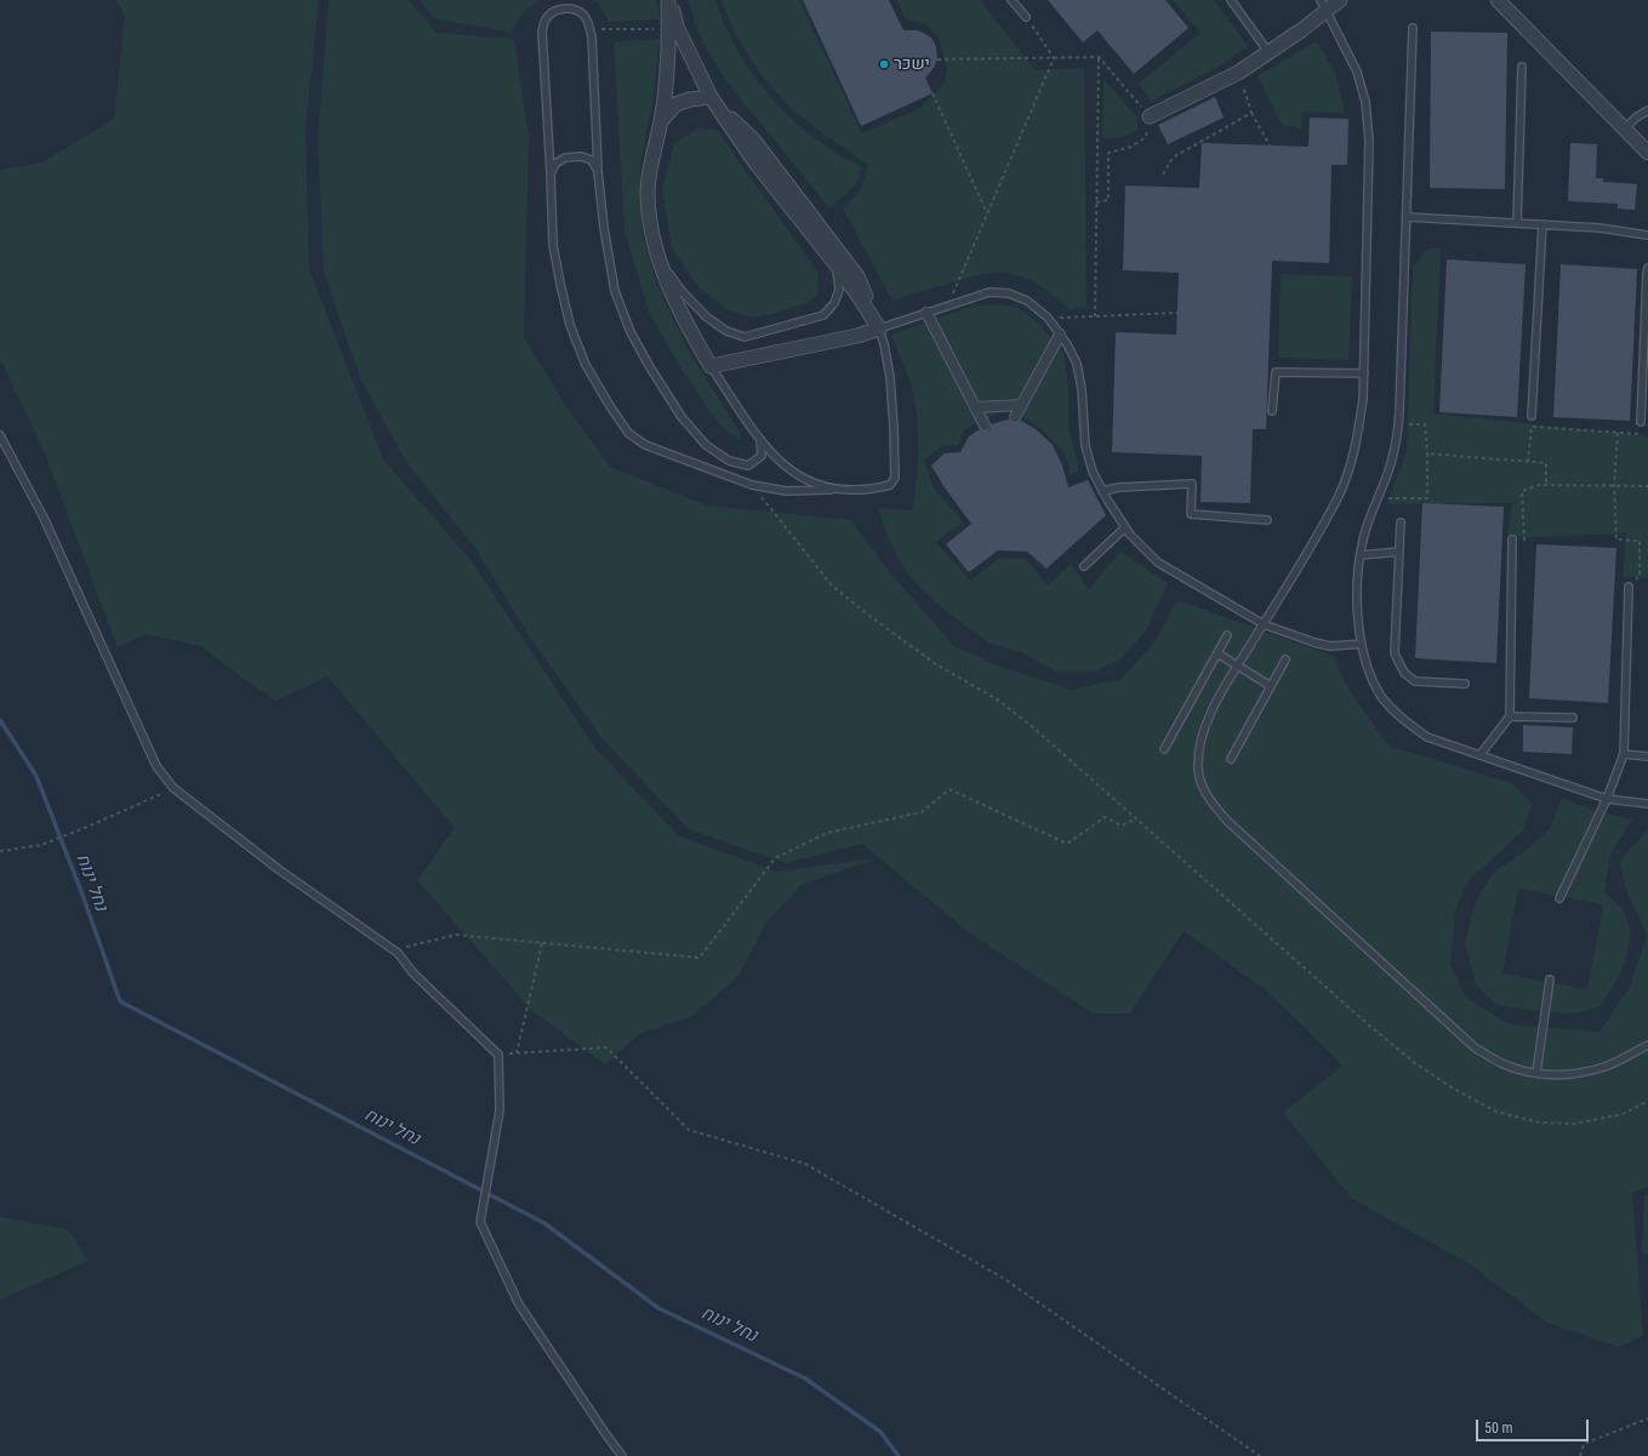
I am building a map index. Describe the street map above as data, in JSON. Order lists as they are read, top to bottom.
{
  "water": ["נחל ינוח"],
  "places": ["ישכר"],
  "scale_bar": "50 m"
}
